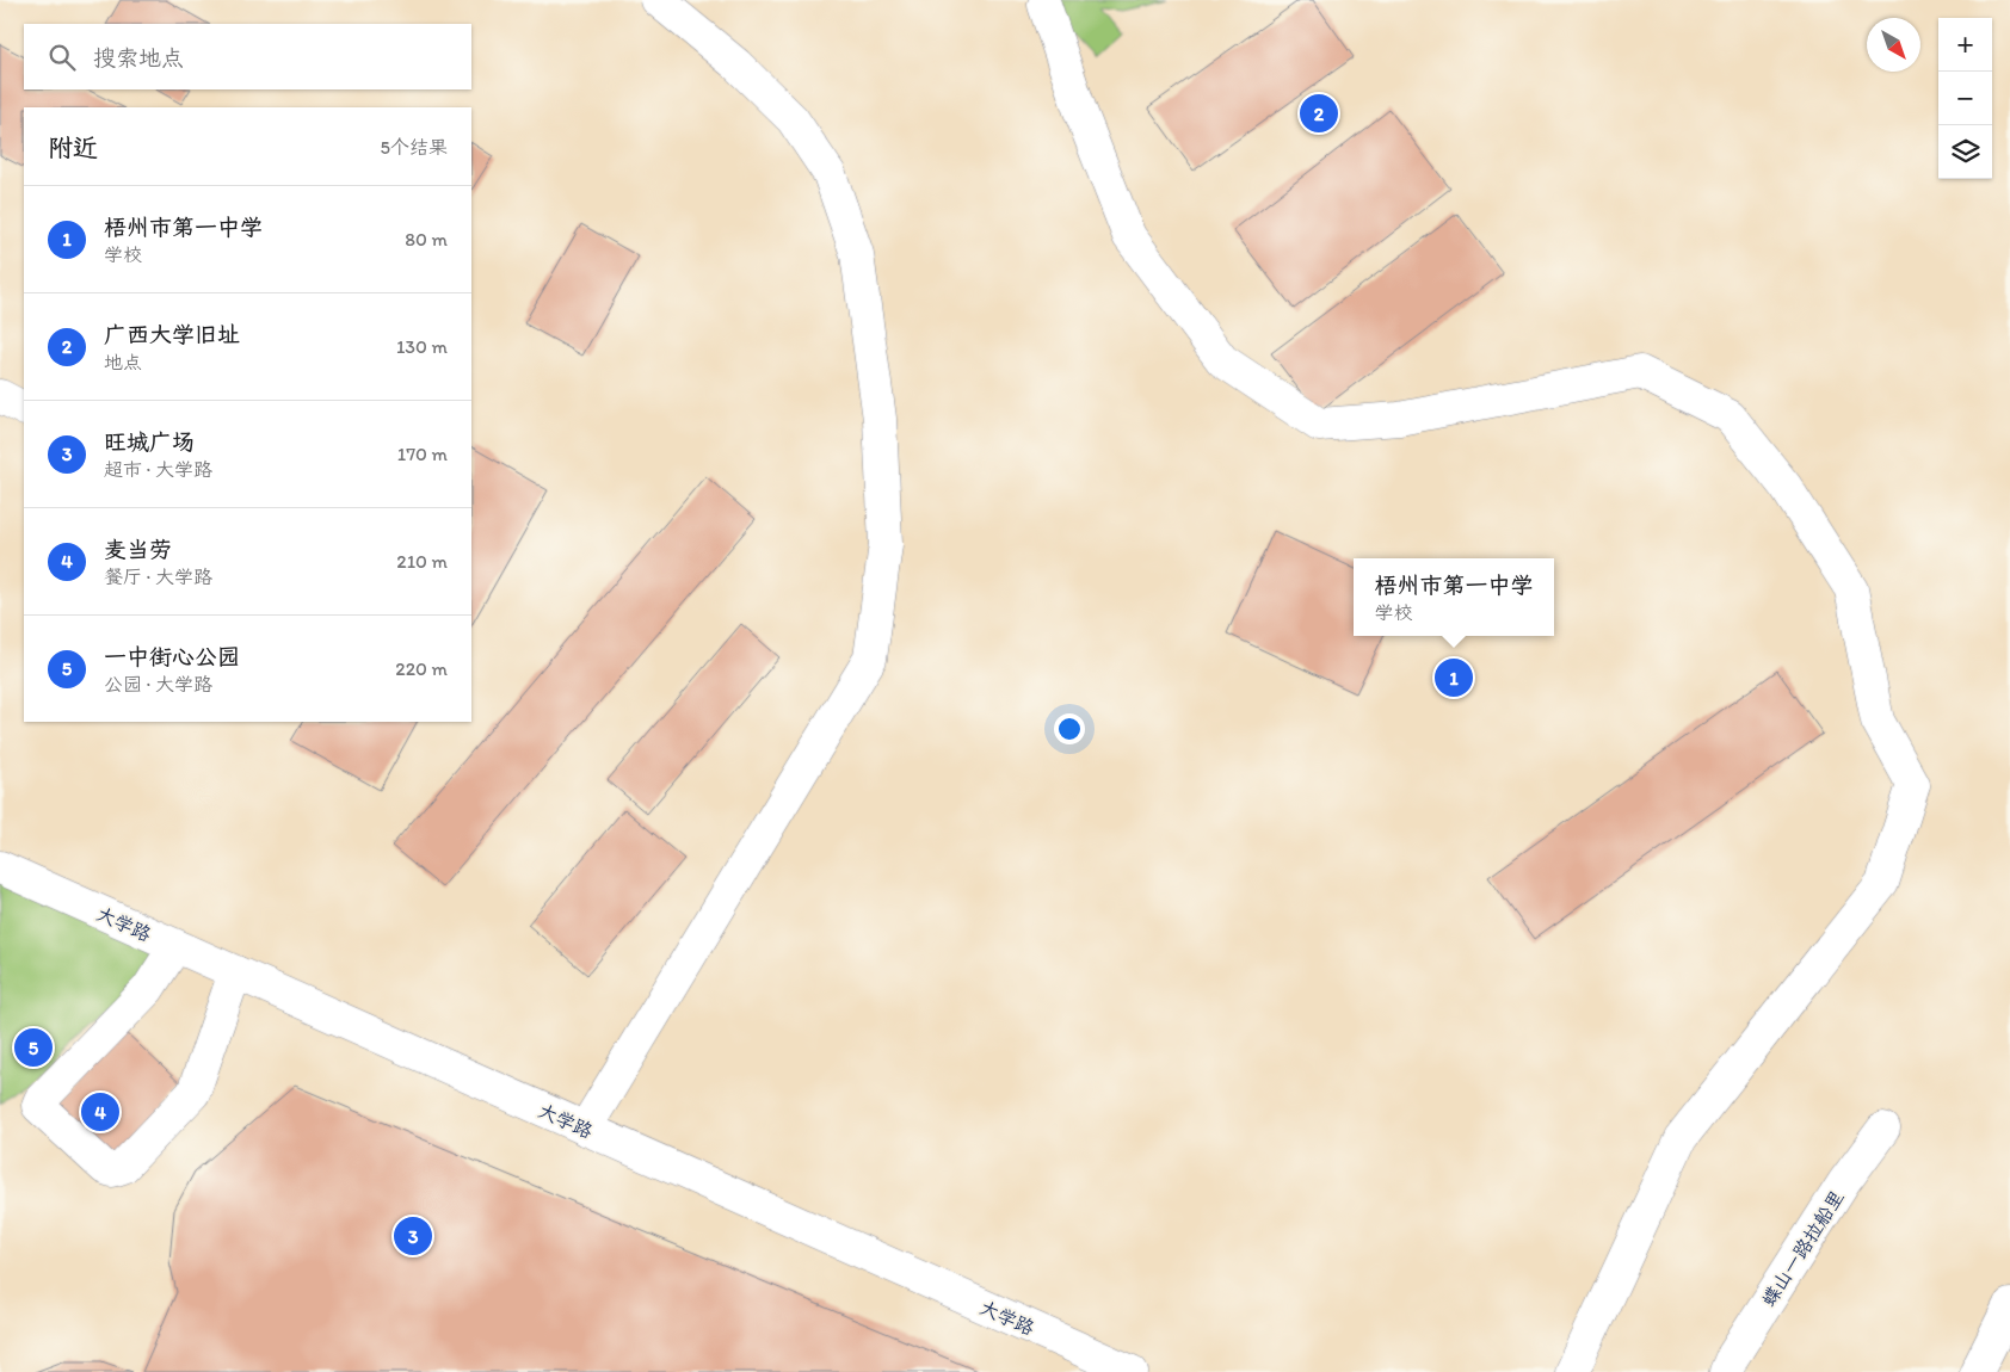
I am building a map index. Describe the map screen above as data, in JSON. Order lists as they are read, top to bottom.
{
  "streets": {
    "street": ["大学路", "蝶山一路拉船里"]
  },
  "north": "bottom right",
  "page": {
    "map_buttons": ["+", "−"],
    "search": "搜索地点",
    "pins": [
      "2",
      "1",
      "5",
      "4",
      "3"
    ],
    "heading": ["附近", "5个结果"],
    "list": [
      {
        "mark": "1",
        "name": "梧州市第一中学",
        "note": "学校",
        "value": "80 m"
      },
      {
        "mark": "2",
        "name": "广西大学旧址",
        "note": "地点",
        "value": "130 m"
      },
      {
        "mark": "3",
        "name": "旺城广场",
        "note": "超市 · 大学路",
        "value": "170 m"
      },
      {
        "mark": "4",
        "name": "麦当劳",
        "note": "餐厅 · 大学路",
        "value": "210 m"
      },
      {
        "mark": "5",
        "name": "一中街心公园",
        "note": "公园 · 大学路",
        "value": "220 m"
      }
    ],
    "popup": ["梧州市第一中学", "学校"]
  }
}
